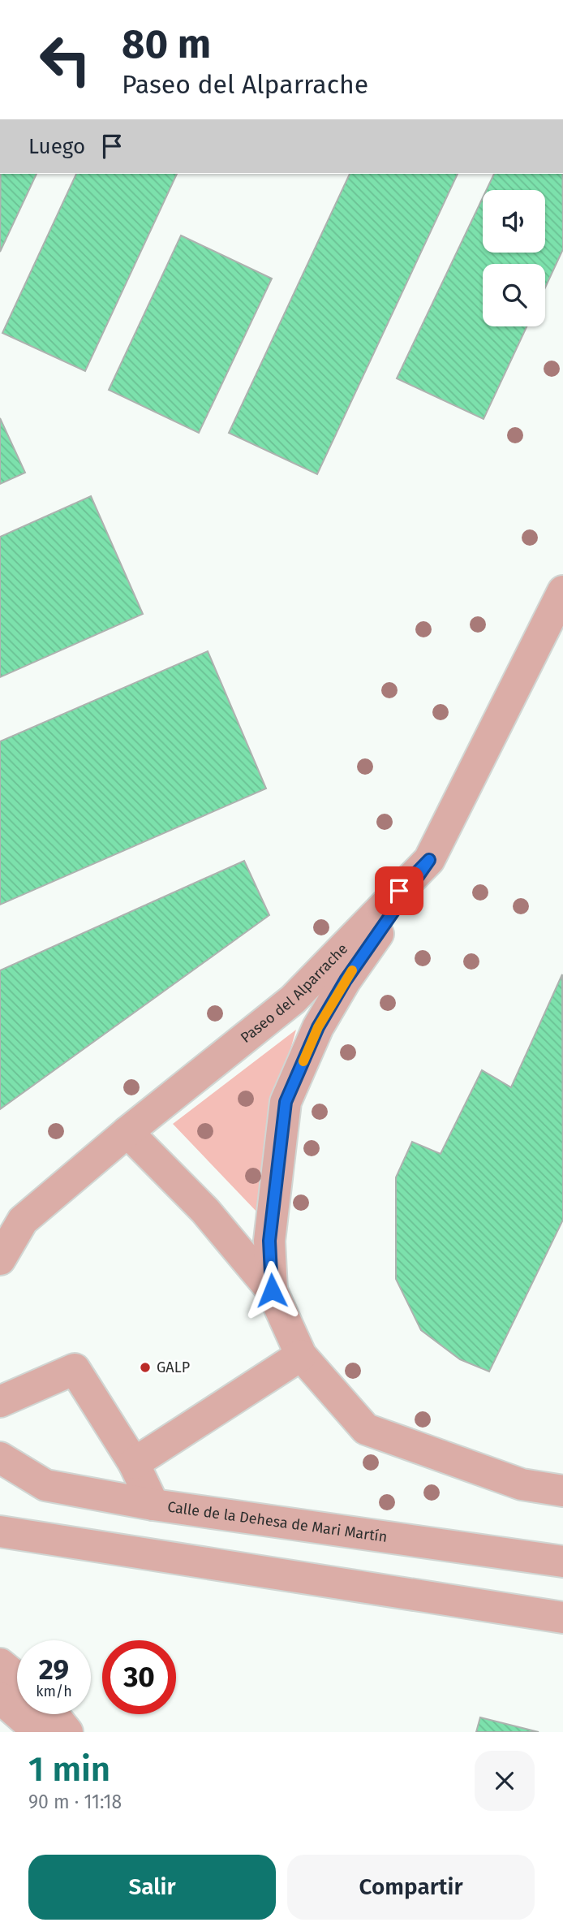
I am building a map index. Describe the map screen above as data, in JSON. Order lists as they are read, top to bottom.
{
  "streets": {
    "street": ["Paseo del Alparrache", "Calle de la Dehesa de Mari Martín"]
  },
  "places": ["GALP"],
  "page": {
    "turn": ["80 m", "Paseo del Alparrache"],
    "then": "Luego",
    "speed": "29 km/h",
    "limit": "30",
    "heading": ["1 min", "90 m · 11:18"],
    "buttons": ["Salir", "Compartir"]
  }
}
